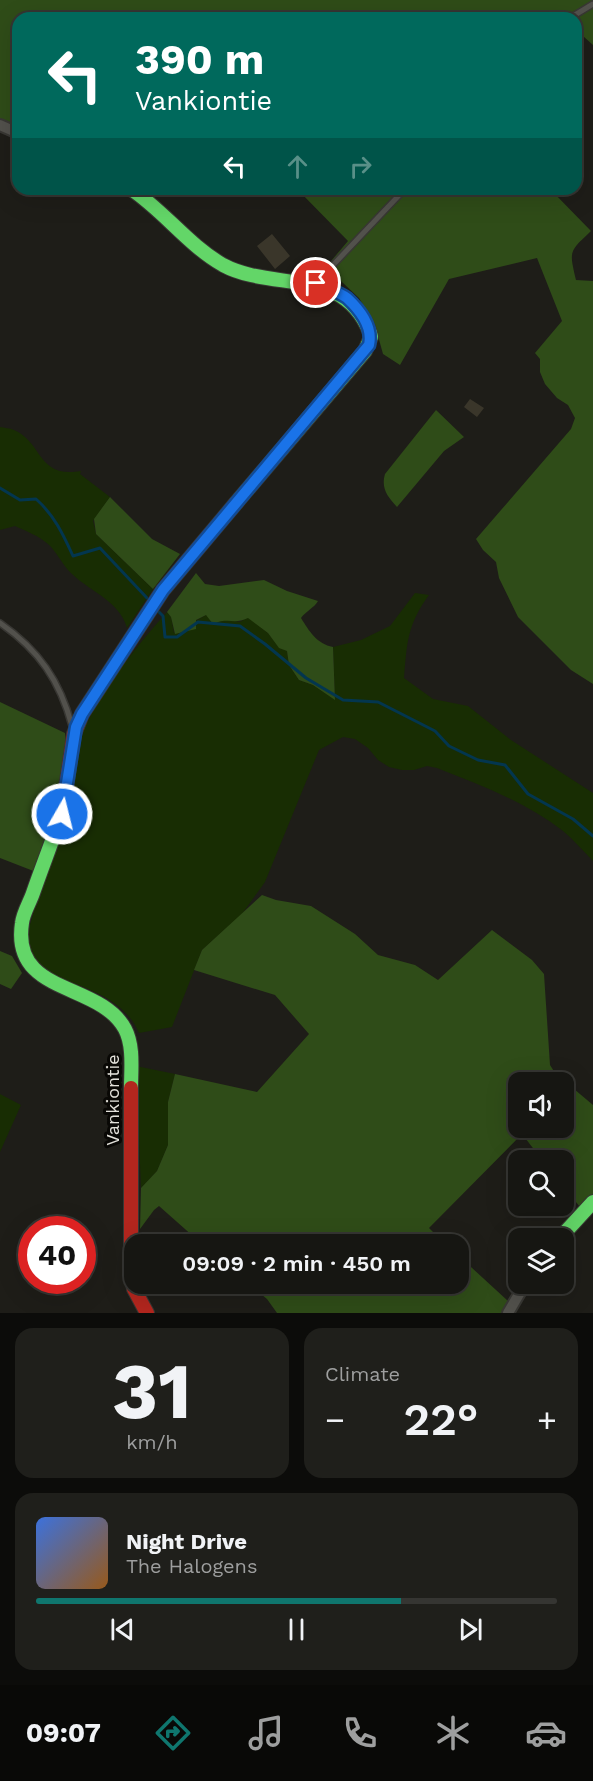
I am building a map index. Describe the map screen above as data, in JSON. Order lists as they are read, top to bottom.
{
  "streets": {
    "street": ["Vankiontie"]
  },
  "page": {
    "turn": ["390 m", "Vankiontie"],
    "limit": "40",
    "trip": "09:09 · 2 min · 450 m",
    "tile": [
      ["31", "km/h"],
      "Climate"
    ],
    "heat": ["−", "22°", "+"],
    "song": ["Night Drive", "The Halogens"],
    "tabs": "09:07"
  }
}
